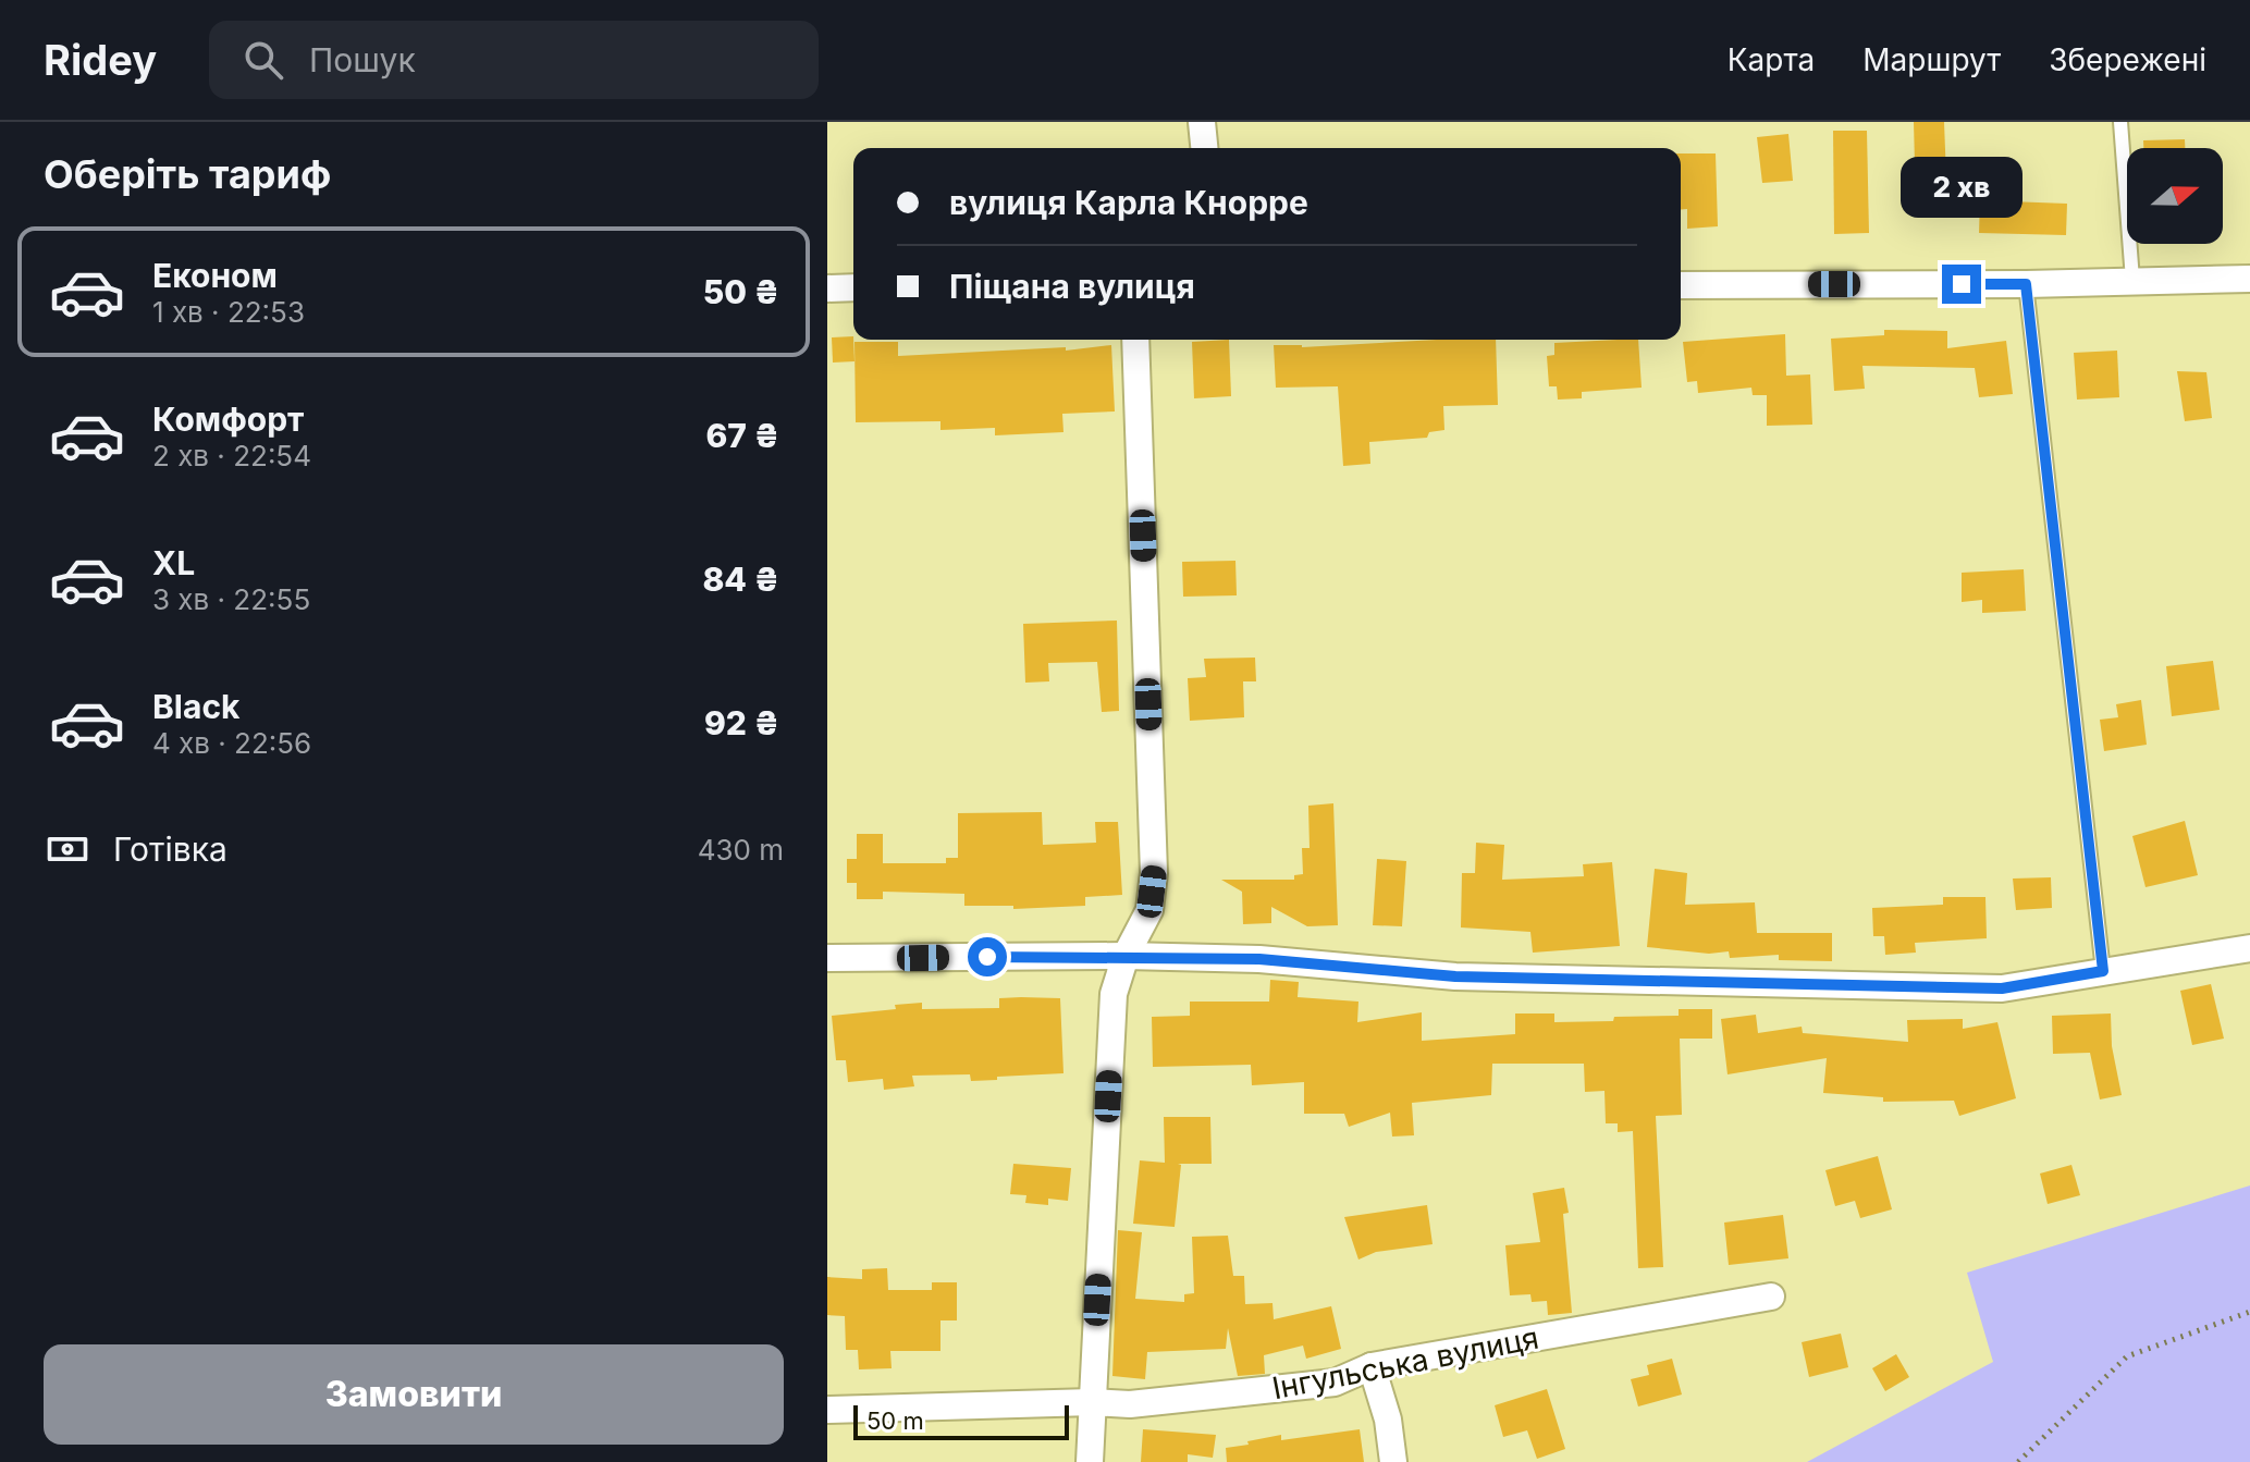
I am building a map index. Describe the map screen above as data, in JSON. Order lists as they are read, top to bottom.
{
  "streets": {
    "street": ["Інгульська вулиця"]
  },
  "scale_bar": "50 m",
  "north": "right",
  "page": {
    "header": "Ridey",
    "search": "Пошук",
    "nav": ["Карта", "Маршрут", "Збережені"],
    "heading": "Оберіть тариф",
    "banner": ["вулиця Карла Кнорре", "Піщана вулиця"],
    "bubble": "2 хв",
    "list": [
      {
        "name": "Економ",
        "note": "1 хв · 22:53",
        "value": "50 ₴"
      },
      {
        "name": "Комфорт",
        "note": "2 хв · 22:54",
        "value": "67 ₴"
      },
      {
        "name": "XL",
        "note": "3 хв · 22:55",
        "value": "84 ₴"
      },
      {
        "name": "Black",
        "note": "4 хв · 22:56",
        "value": "92 ₴"
      }
    ],
    "pay": ["Готівка", "430 m"],
    "buttons": "Замовити",
    "scale": "50 m"
  }
}
